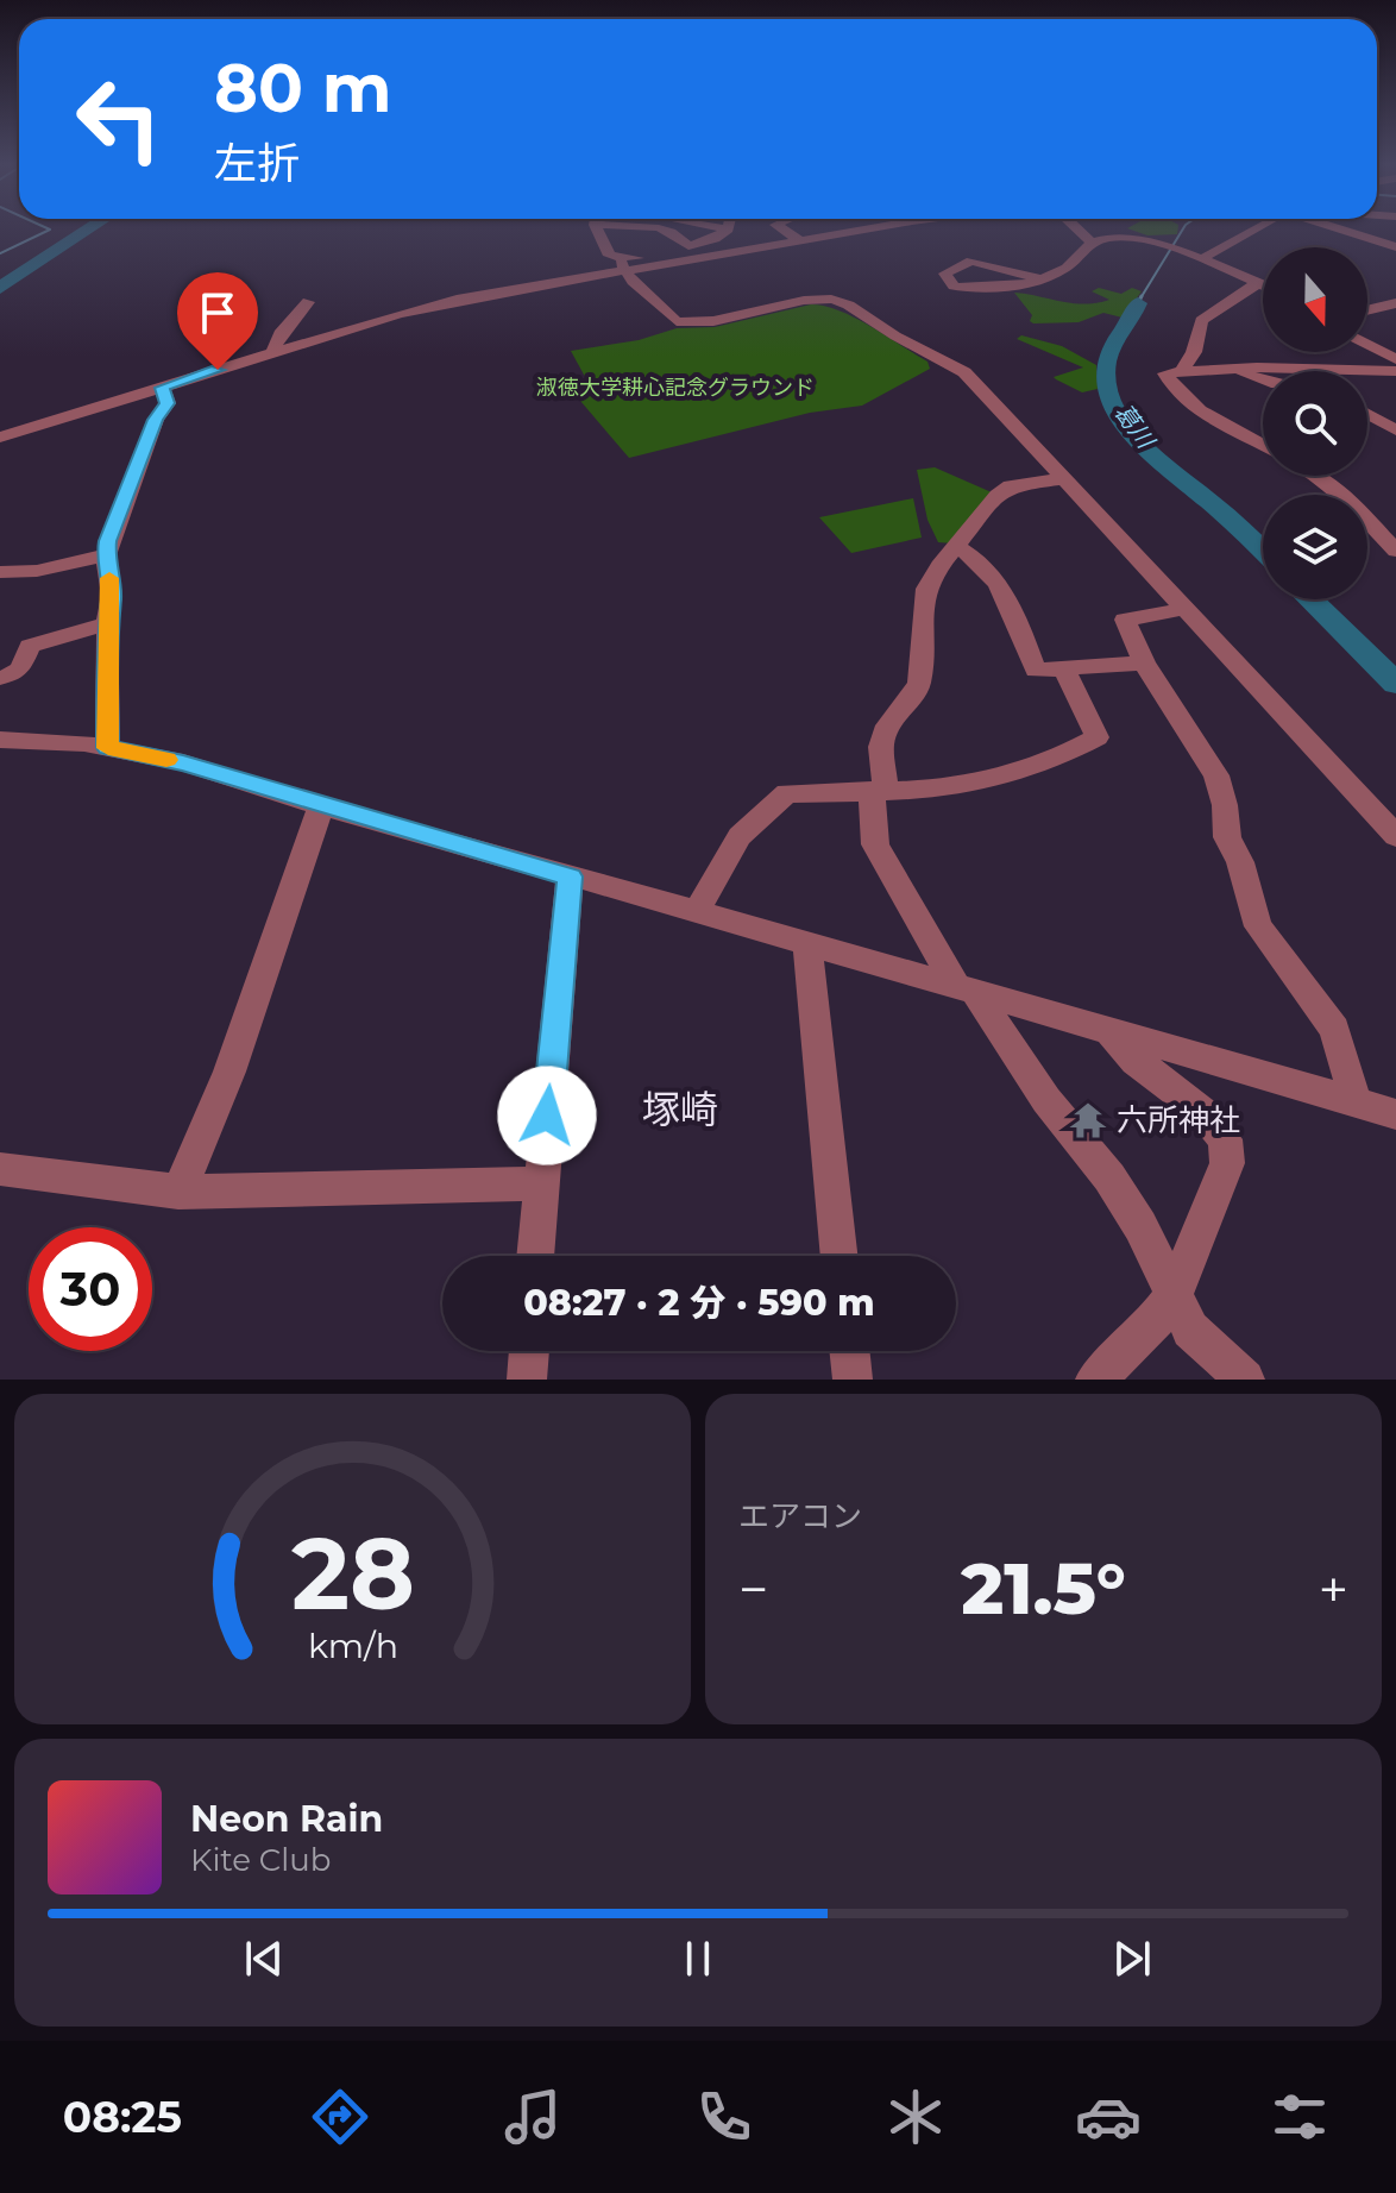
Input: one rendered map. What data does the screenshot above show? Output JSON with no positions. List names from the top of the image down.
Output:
{
  "districts": ["塚崎"],
  "water": ["葛川"],
  "parks": ["淑徳大学耕心記念グラウンド"],
  "places": {
    "temple": ["六所神社"]
  },
  "north": "bottom",
  "page": {
    "turn": ["80 m", "左折"],
    "limit": "30",
    "trip": "08:27 · 2 分 · 590 m",
    "tile": "エアコン",
    "heat": ["−", "21.5°", "+"],
    "song": ["Neon Rain", "Kite Club"],
    "tabs": "08:25",
    "gauge": ["28", "km/h"]
  }
}
